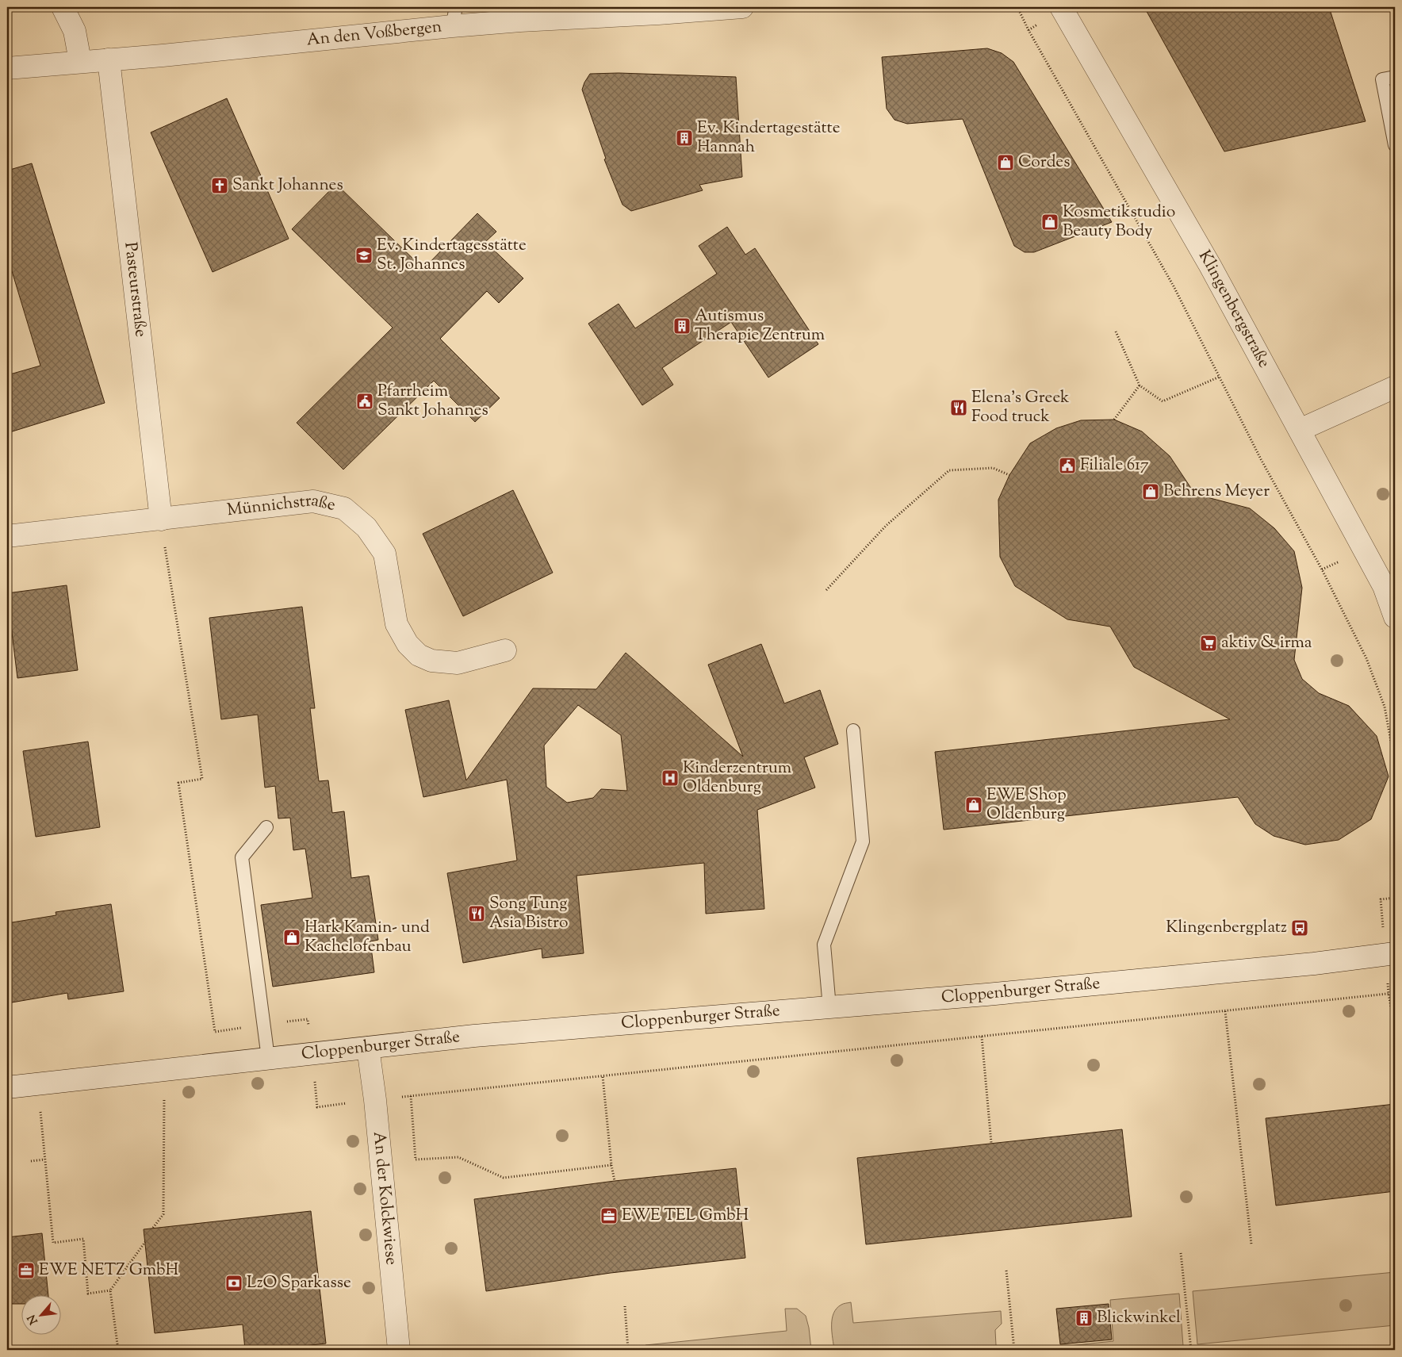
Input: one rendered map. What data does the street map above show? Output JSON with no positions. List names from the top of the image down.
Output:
{
  "streets": {
    "street": [
      "An den Voßbergen",
      "Pasteurstraße",
      "Klingenbergstraße",
      "Münnichstraße",
      "Cloppenburger Straße",
      "An der Kolckwiese"
    ]
  },
  "crossings": [
    ["An den Voßbergen", "Pasteurstraße"],
    ["Pasteurstraße", "Münnichstraße"],
    ["Cloppenburger Straße", "An der Kolckwiese"]
  ],
  "places": {
    "building": ["Ev. Kindertagestätte Hannah", "Autismus Therapie Zentrum", "Blickwinkel"],
    "shop": [
      "Cordes",
      "Kosmetikstudio Beauty Body",
      "Behrens Meyer",
      "EWE Shop Oldenburg",
      "Hark Kamin- und Kachelofenbau"
    ],
    "church": ["Sankt Johannes"],
    "school or university": ["Ev. Kindertagesstätte St. Johannes"],
    "public building": ["Pfarrheim Sankt Johannes", "Filiale 617"],
    "restaurant": ["Elena’s Greek Food truck", "Song Tung Asia Bistro"],
    "supermarket": ["aktiv & irma"],
    "hospital": ["Kinderzentrum Oldenburg"],
    "bus stop": ["Klingenbergplatz"],
    "office": ["EWE TEL GmbH", "EWE NETZ GmbH"],
    "bank": ["LzO Sparkasse"]
  },
  "north": "bottom left"
}
